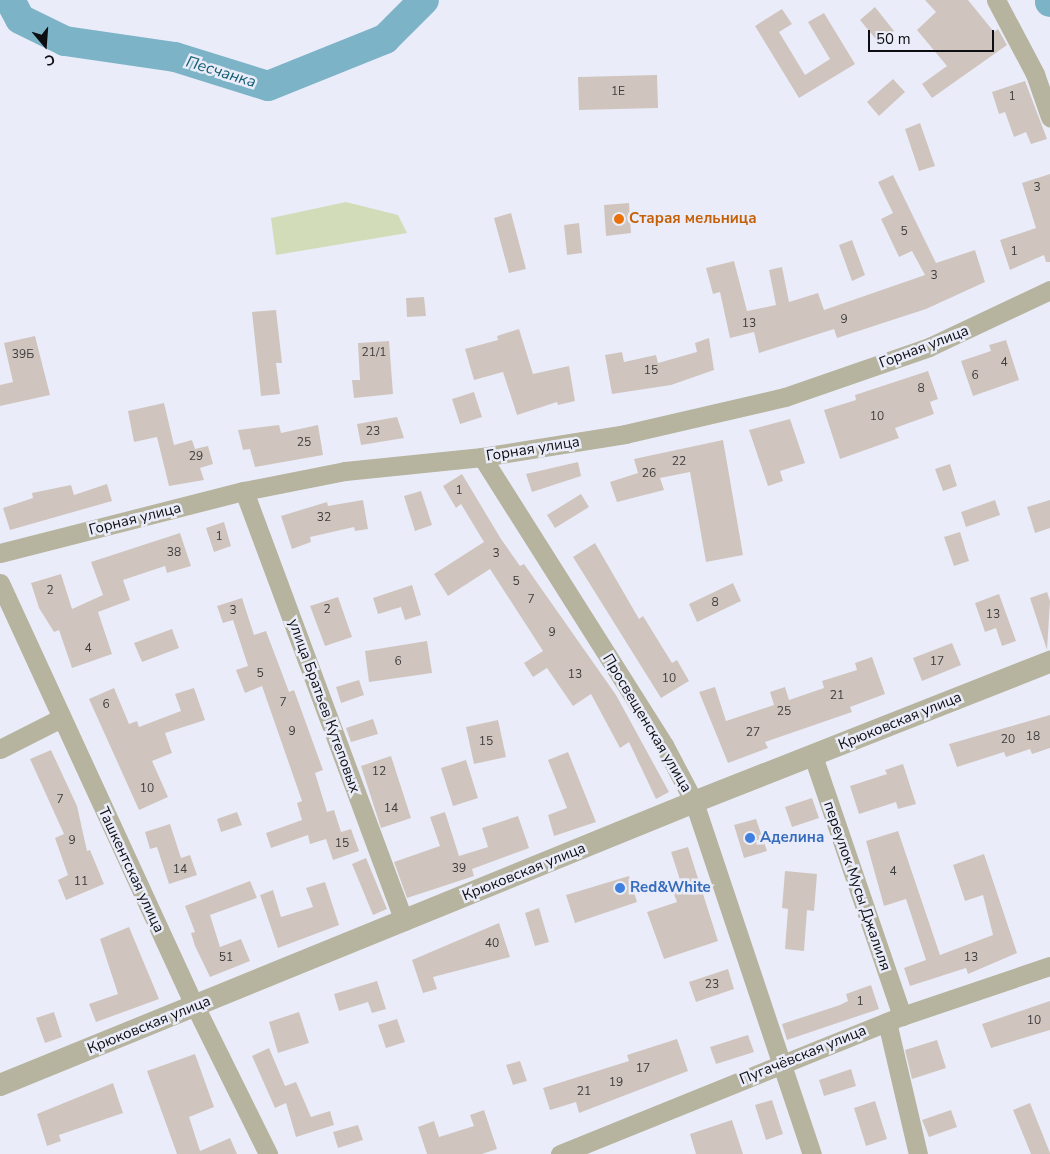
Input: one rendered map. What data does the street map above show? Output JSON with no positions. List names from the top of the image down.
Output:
{
  "streets": {
    "street": [
      "Горная улица",
      "улица Братьев Кутеповых",
      "Крюковская улица",
      "Просвещенская улица",
      "Ташкентская улица",
      "переулок Мусы Джалиля",
      "Пугачёвская улица"
    ]
  },
  "crossings": [
    ["Горная улица", "улица Братьев Кутеповых"],
    ["Горная улица", "Просвещенская улица"],
    ["улица Братьев Кутеповых", "Крюковская улица"],
    ["Крюковская улица", "Просвещенская улица"],
    ["Крюковская улица", "Ташкентская улица"],
    ["Крюковская улица", "переулок Мусы Джалиля"],
    ["Просвещенская улица", "Пугачёвская улица"],
    ["переулок Мусы Джалиля", "Пугачёвская улица"]
  ],
  "water": ["Песчанка"],
  "places": ["Старая мельница", "Аделина", "Red&White"],
  "house_numbers": [
    "1Е",
    "1",
    "3",
    "5",
    "1",
    "3",
    "9",
    "13",
    "21/1",
    "39Б",
    "4",
    "15",
    "6",
    "8",
    "10",
    "23",
    "25",
    "29",
    "22",
    "26",
    "1",
    "32",
    "1",
    "38",
    "3",
    "5",
    "2",
    "7",
    "8",
    "2",
    "3",
    "13",
    "9",
    "4",
    "6",
    "17",
    "5",
    "13",
    "10",
    "21",
    "7",
    "6",
    "25",
    "9",
    "27",
    "18",
    "20",
    "15",
    "12",
    "10",
    "7",
    "14",
    "9",
    "15",
    "39",
    "14",
    "4",
    "11",
    "40",
    "51",
    "13",
    "23",
    "1",
    "10",
    "17",
    "19",
    "21"
  ],
  "scale_bar": "50 m",
  "north": "bottom"
}
